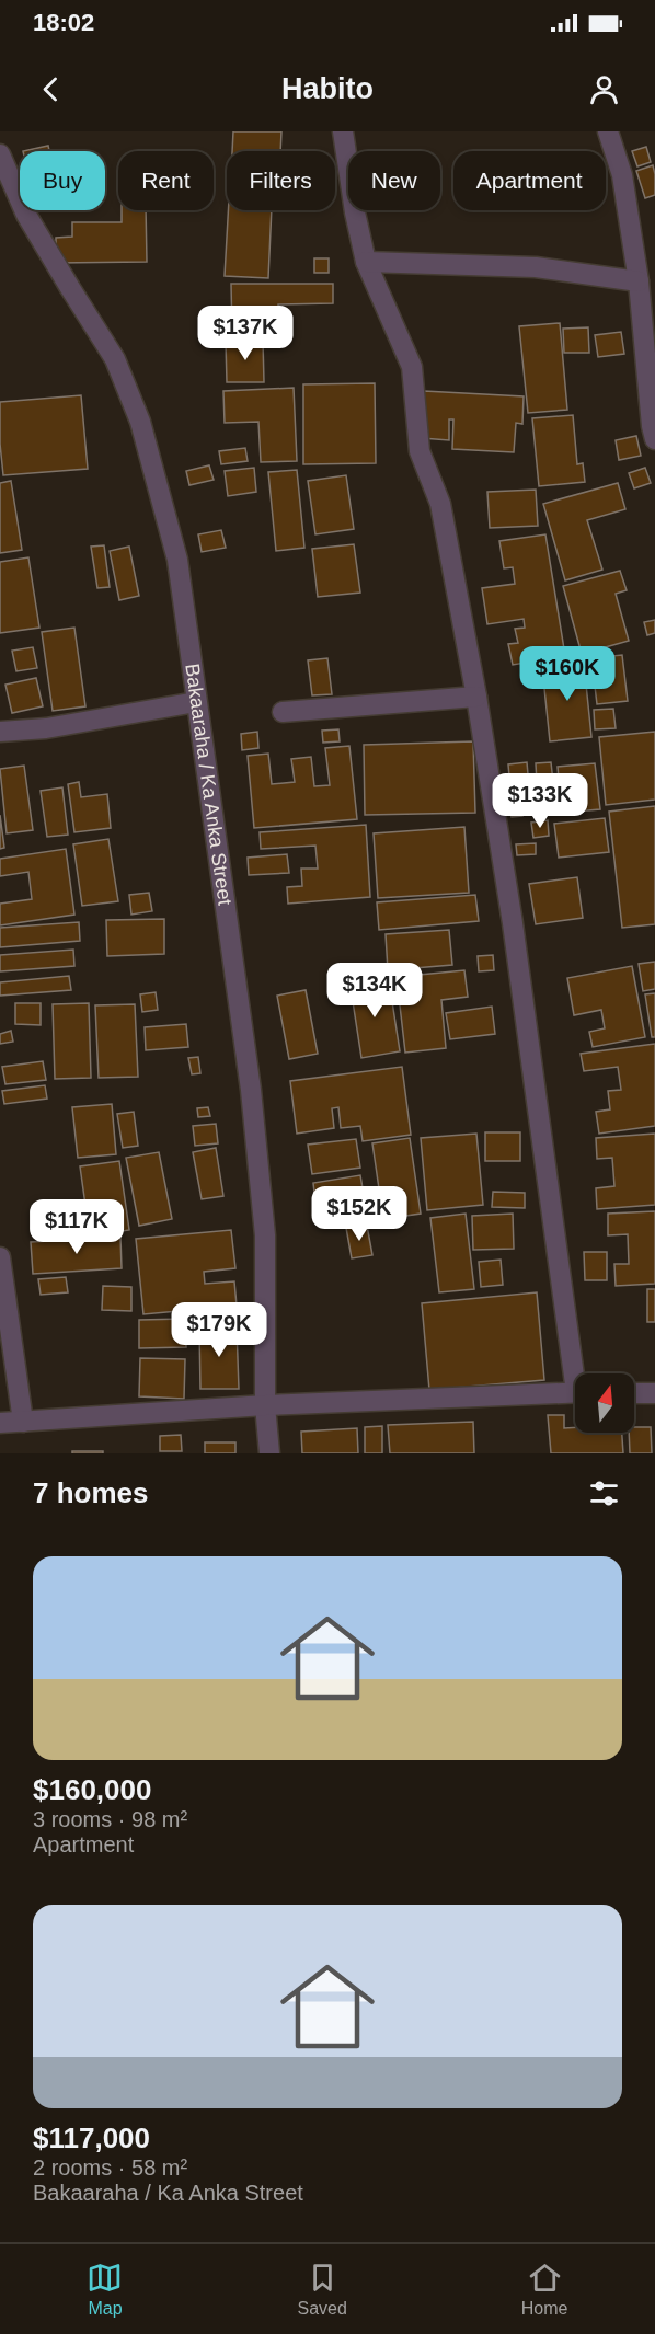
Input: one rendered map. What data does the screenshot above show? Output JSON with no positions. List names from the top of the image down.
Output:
{
  "streets": {
    "street": ["Bakaaraha / Ka Anka Street"]
  },
  "north": "top",
  "page": {
    "status": "18:02",
    "header": "Habito",
    "chip": [
      "Buy",
      "Rent",
      "Filters",
      "New",
      "Apartment"
    ],
    "price": [
      "$137K",
      "$160K",
      "$133K",
      "$134K",
      "$152K",
      "$117K",
      "$179K"
    ],
    "heading": "7 homes",
    "list": [
      {
        "name": "$160,000",
        "note": "3 rooms · 98 m² · Apartment"
      },
      {
        "name": "$117,000",
        "note": "2 rooms · 58 m² · Bakaaraha / Ka Anka Street"
      }
    ],
    "tabs": ["Map", "Saved", "Home"]
  }
}
